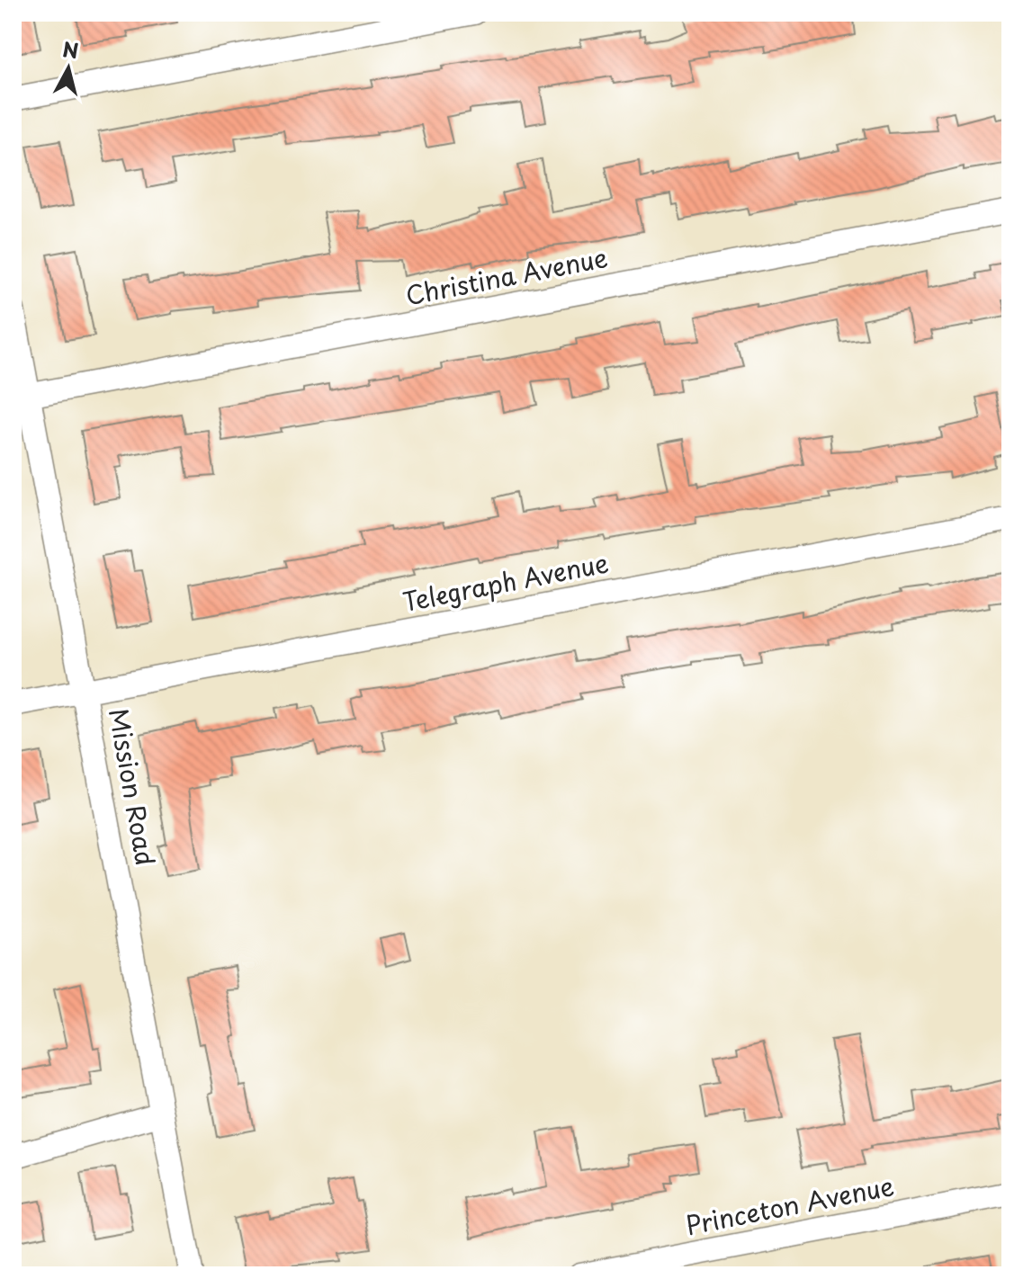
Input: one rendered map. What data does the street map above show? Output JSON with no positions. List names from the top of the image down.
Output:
{
  "streets": {
    "street": [
      "Christina Avenue",
      "Telegraph Avenue",
      "Mission Road",
      "Princeton Avenue"
    ]
  },
  "crossings": [
    ["Christina Avenue", "Mission Road"],
    ["Telegraph Avenue", "Mission Road"]
  ],
  "north": "top"
}
